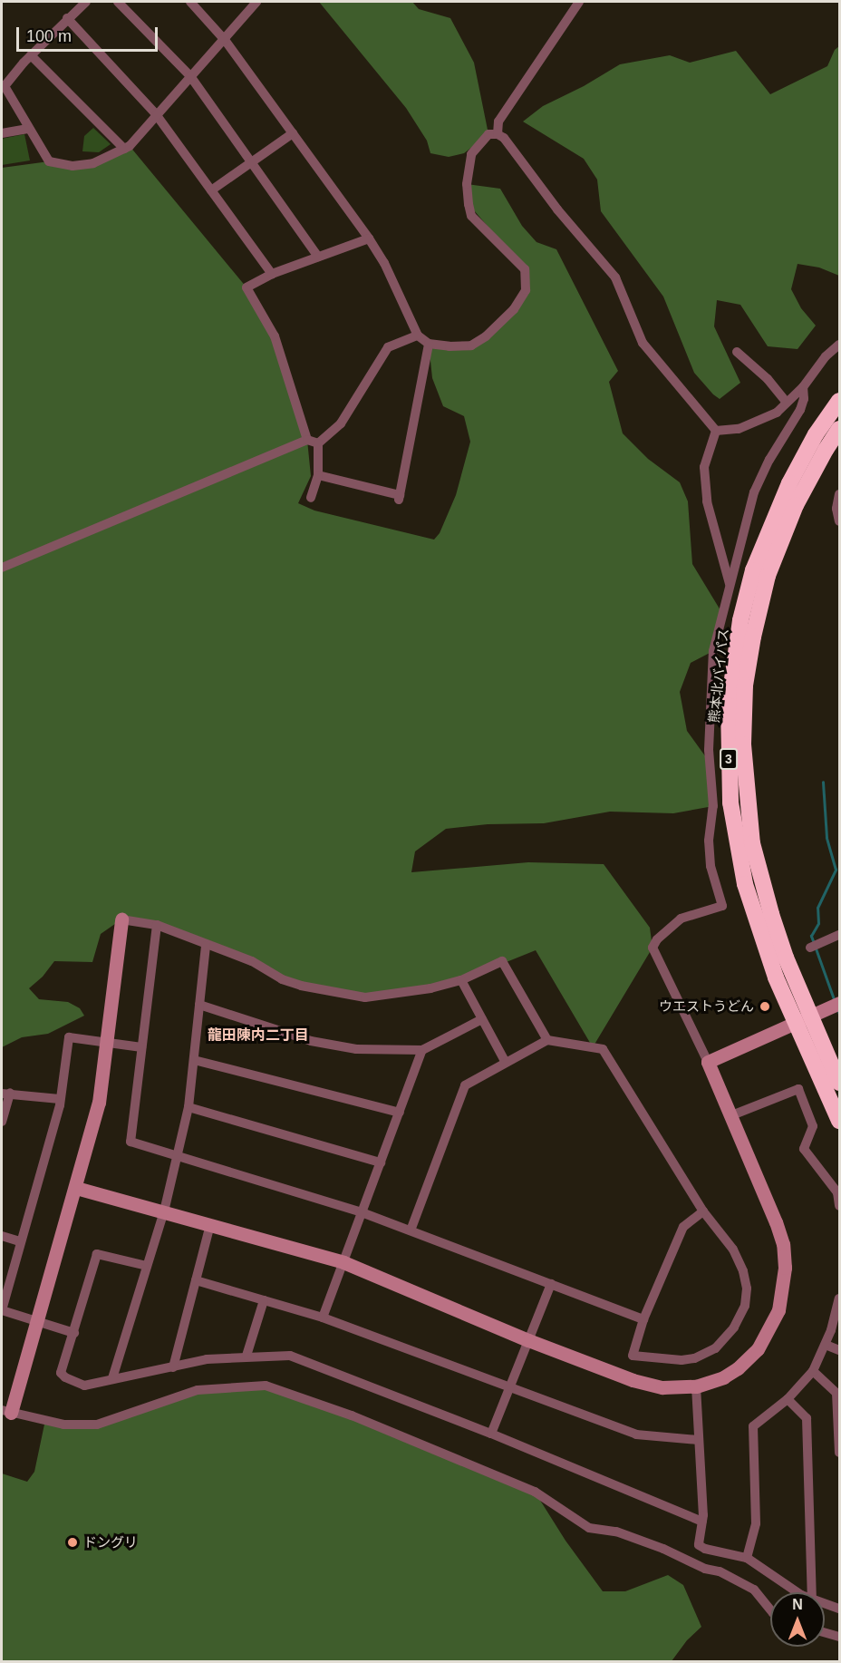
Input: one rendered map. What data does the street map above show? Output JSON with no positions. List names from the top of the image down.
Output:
{
  "streets": {
    "highway": ["熊本北バイパス", "3"]
  },
  "districts": ["龍田陳内二丁目"],
  "places": ["ウエストうどん", "ドングリ"],
  "scale_bar": "100 m",
  "north": "top"
}
